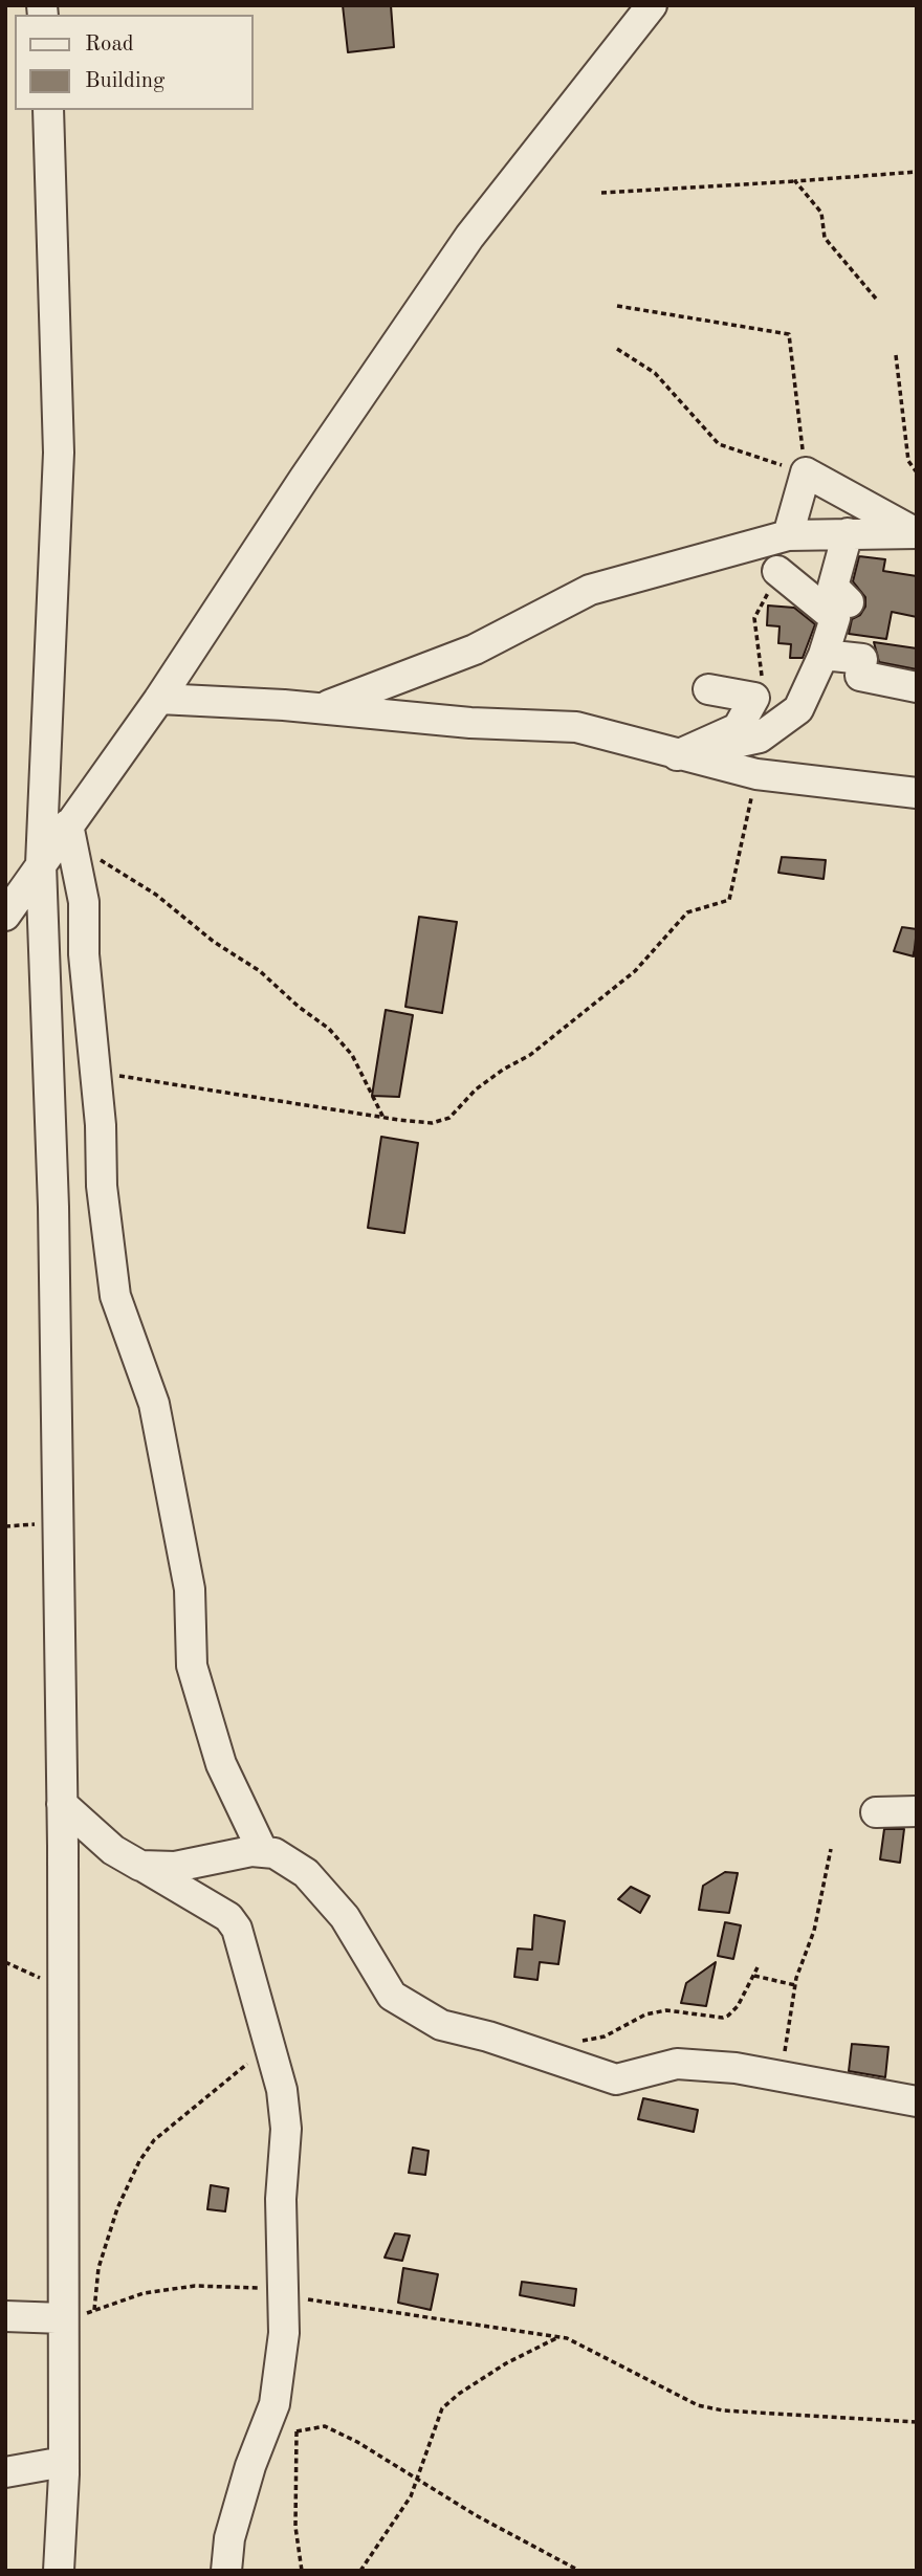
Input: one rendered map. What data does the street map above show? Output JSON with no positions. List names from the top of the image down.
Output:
{
  "legend": ["Road", "Building"]
}
